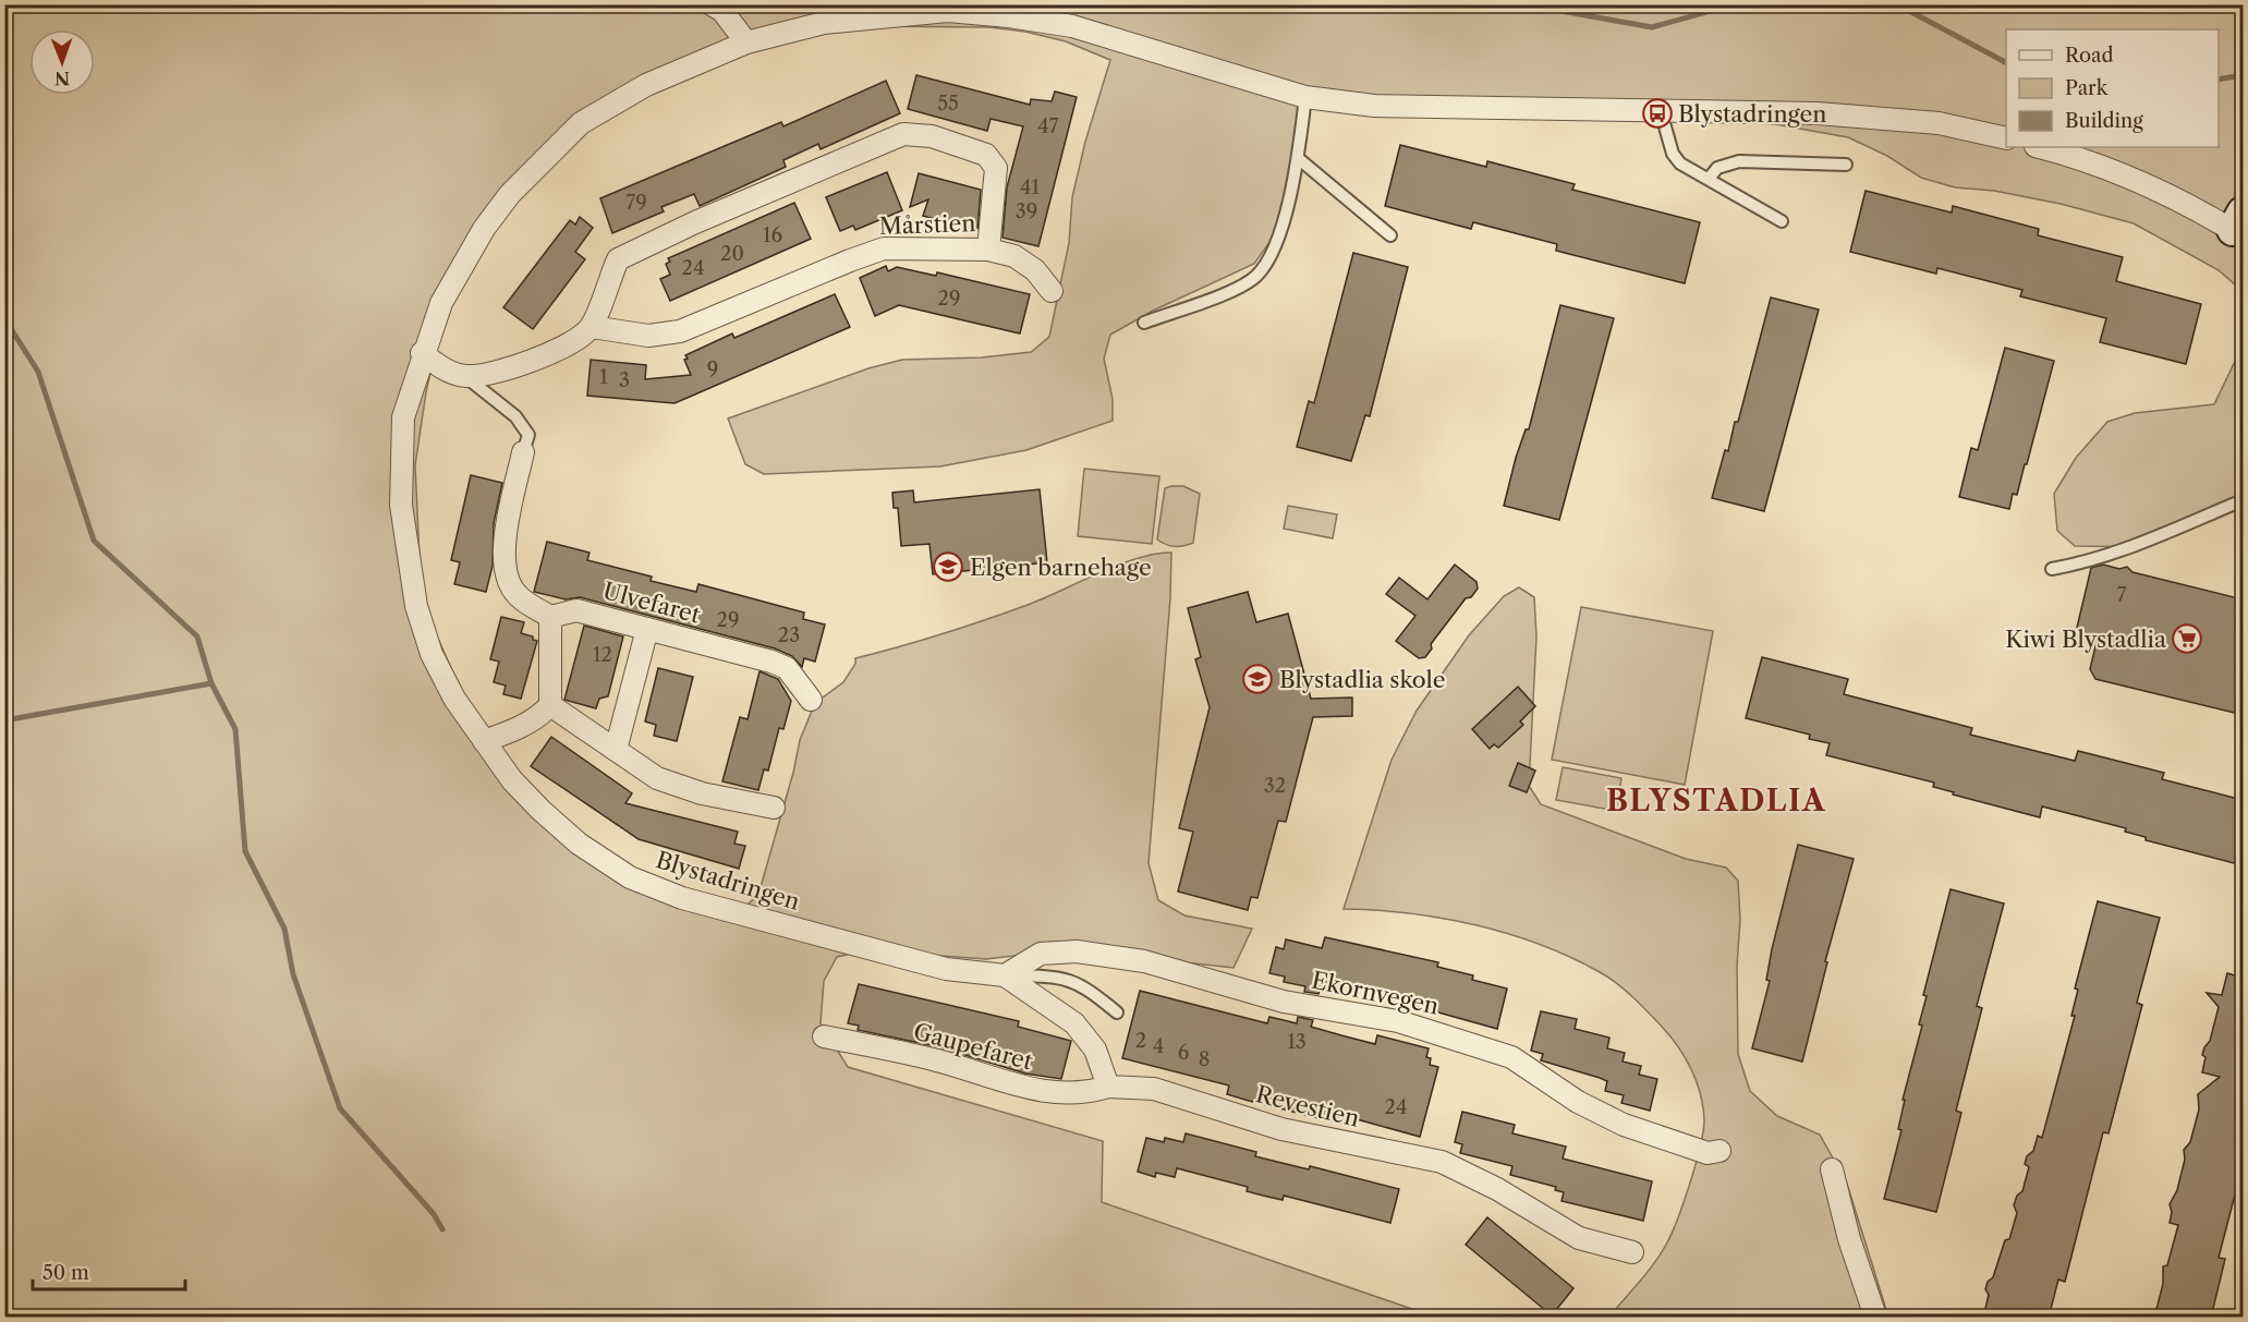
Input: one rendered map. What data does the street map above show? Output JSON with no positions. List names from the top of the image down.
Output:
{
  "streets": {
    "street": [
      "Mårstien",
      "Ulvefaret",
      "Blystadringen",
      "Ekornvegen",
      "Gaupefaret",
      "Revestien"
    ]
  },
  "crossings": [
    ["Blystadringen", "Ekornvegen"],
    ["Gaupefaret", "Revestien"]
  ],
  "districts": ["BLYSTADLIA"],
  "places": {
    "bus stop": ["Blystadringen"],
    "school or university": ["Elgen barnehage", "Blystadlia skole"],
    "supermarket": ["Kiwi Blystadlia"]
  },
  "house_numbers": [
    "55",
    "47",
    "41",
    "79",
    "39",
    "16",
    "20",
    "24",
    "29",
    "9",
    "1",
    "3",
    "7",
    "29",
    "23",
    "12",
    "32",
    "2",
    "13",
    "4",
    "6",
    "8",
    "24"
  ],
  "legend": ["Road", "Park", "Building"],
  "scale_bar": "50 m",
  "north": "bottom"
}
